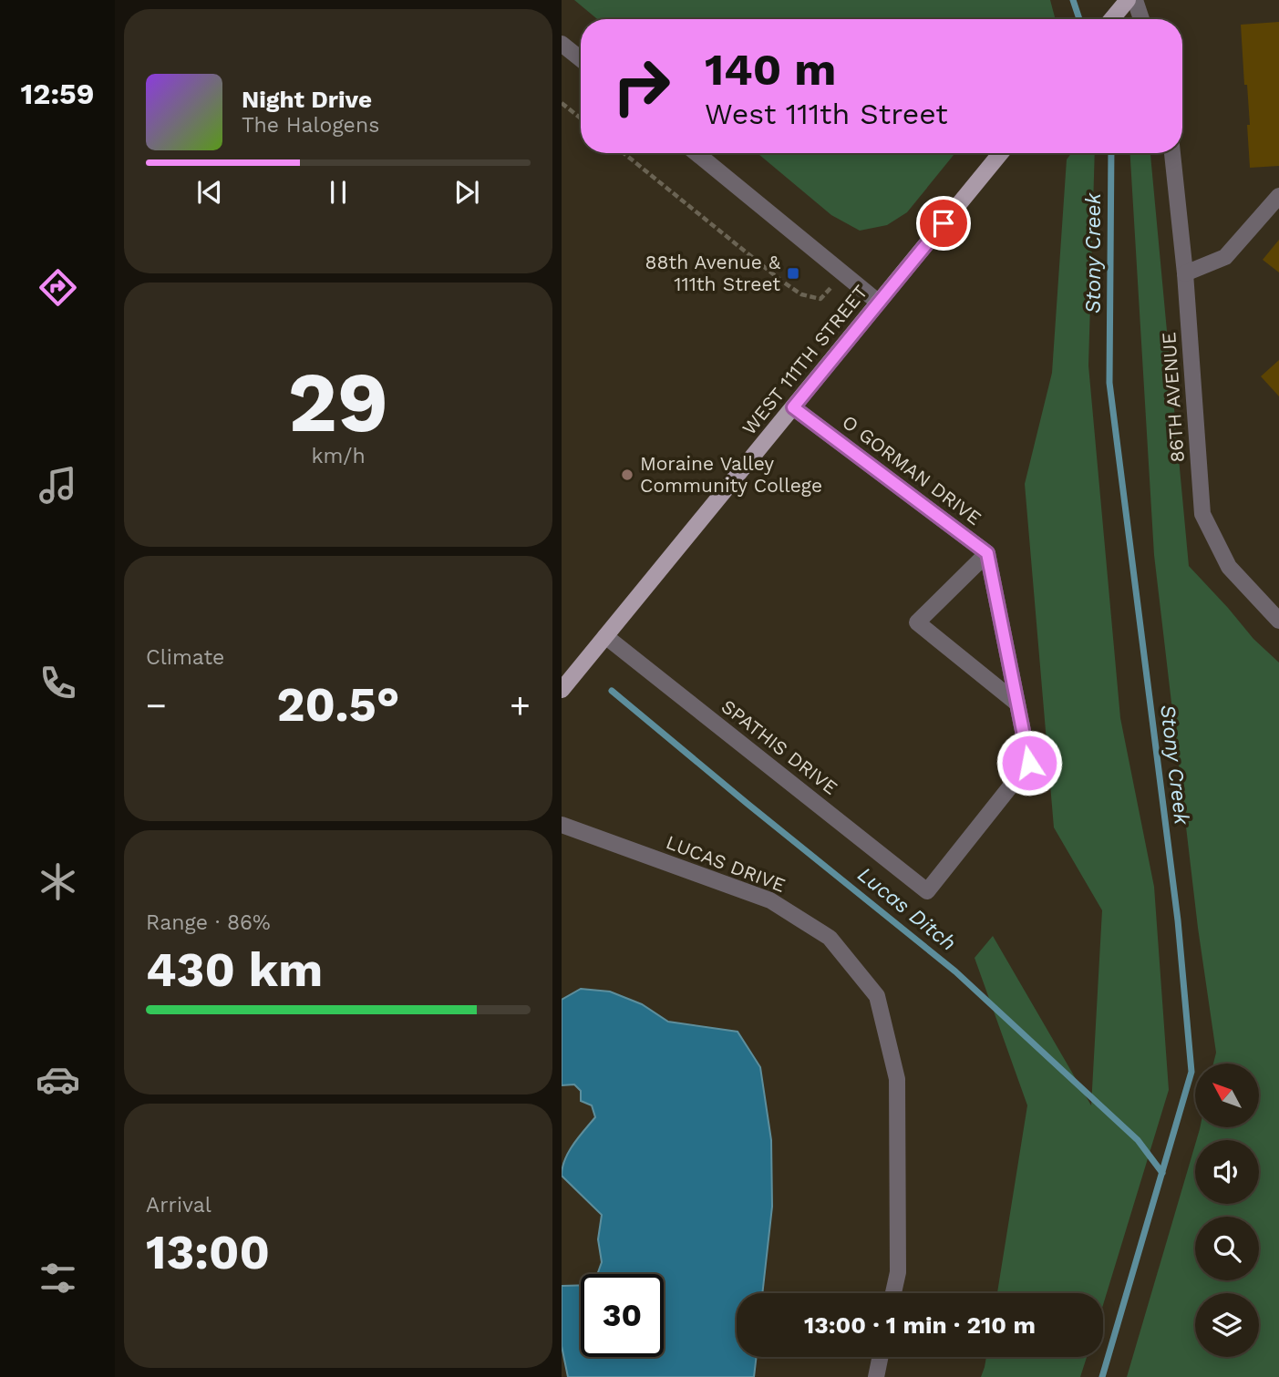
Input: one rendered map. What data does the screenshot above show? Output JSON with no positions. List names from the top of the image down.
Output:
{
  "streets": {
    "main road": ["WEST 111TH STREET"],
    "street": [
      "86TH AVENUE",
      "O GORMAN DRIVE",
      "SPATHIS DRIVE",
      "LUCAS DRIVE"
    ]
  },
  "crossings": [
    ["WEST 111TH STREET", "O GORMAN DRIVE"],
    ["WEST 111TH STREET", "SPATHIS DRIVE"],
    ["O GORMAN DRIVE", "SPATHIS DRIVE"]
  ],
  "water": ["Stony Creek", "Lucas Ditch"],
  "places": {
    "transit": ["88th Avenue & 111th Street"],
    "other": ["Moraine Valley Community College"]
  },
  "north": "top left",
  "page": {
    "tabs": "12:59",
    "turn": ["140 m", "West 111th Street"],
    "song": ["Night Drive", "The Halogens"],
    "tile": [
      ["29", "km/h"],
      "Climate",
      ["Range · 86%", "430 km"],
      ["Arrival", "13:00"]
    ],
    "heat": ["−", "20.5°", "+"],
    "limit": "30",
    "trip": "13:00 · 1 min · 210 m"
  }
}
